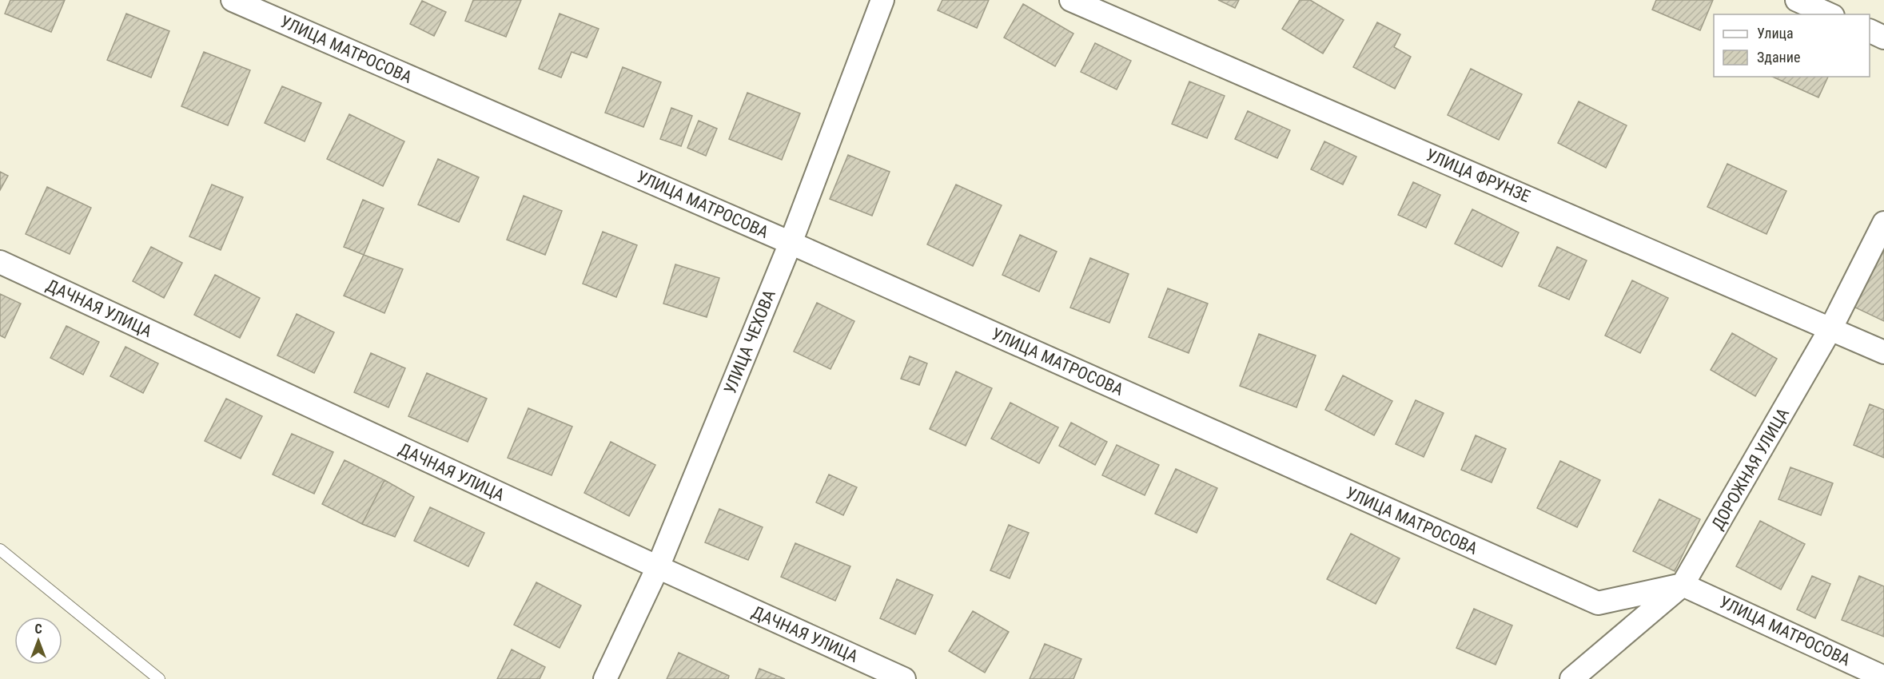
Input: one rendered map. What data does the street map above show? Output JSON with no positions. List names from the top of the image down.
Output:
{
  "streets": {
    "street": [
      "УЛИЦА МАТРОСОВА",
      "УЛИЦА ФРУНЗЕ",
      "ДАЧНАЯ УЛИЦА",
      "УЛИЦА ЧЕХОВА",
      "ДОРОЖНАЯ УЛИЦА"
    ]
  },
  "crossings": [
    ["УЛИЦА МАТРОСОВА", "УЛИЦА ЧЕХОВА"],
    ["УЛИЦА МАТРОСОВА", "ДОРОЖНАЯ УЛИЦА"],
    ["УЛИЦА ФРУНЗЕ", "ДОРОЖНАЯ УЛИЦА"],
    ["ДАЧНАЯ УЛИЦА", "УЛИЦА ЧЕХОВА"]
  ],
  "legend": ["Улица", "Здание"],
  "north": "top"
}
